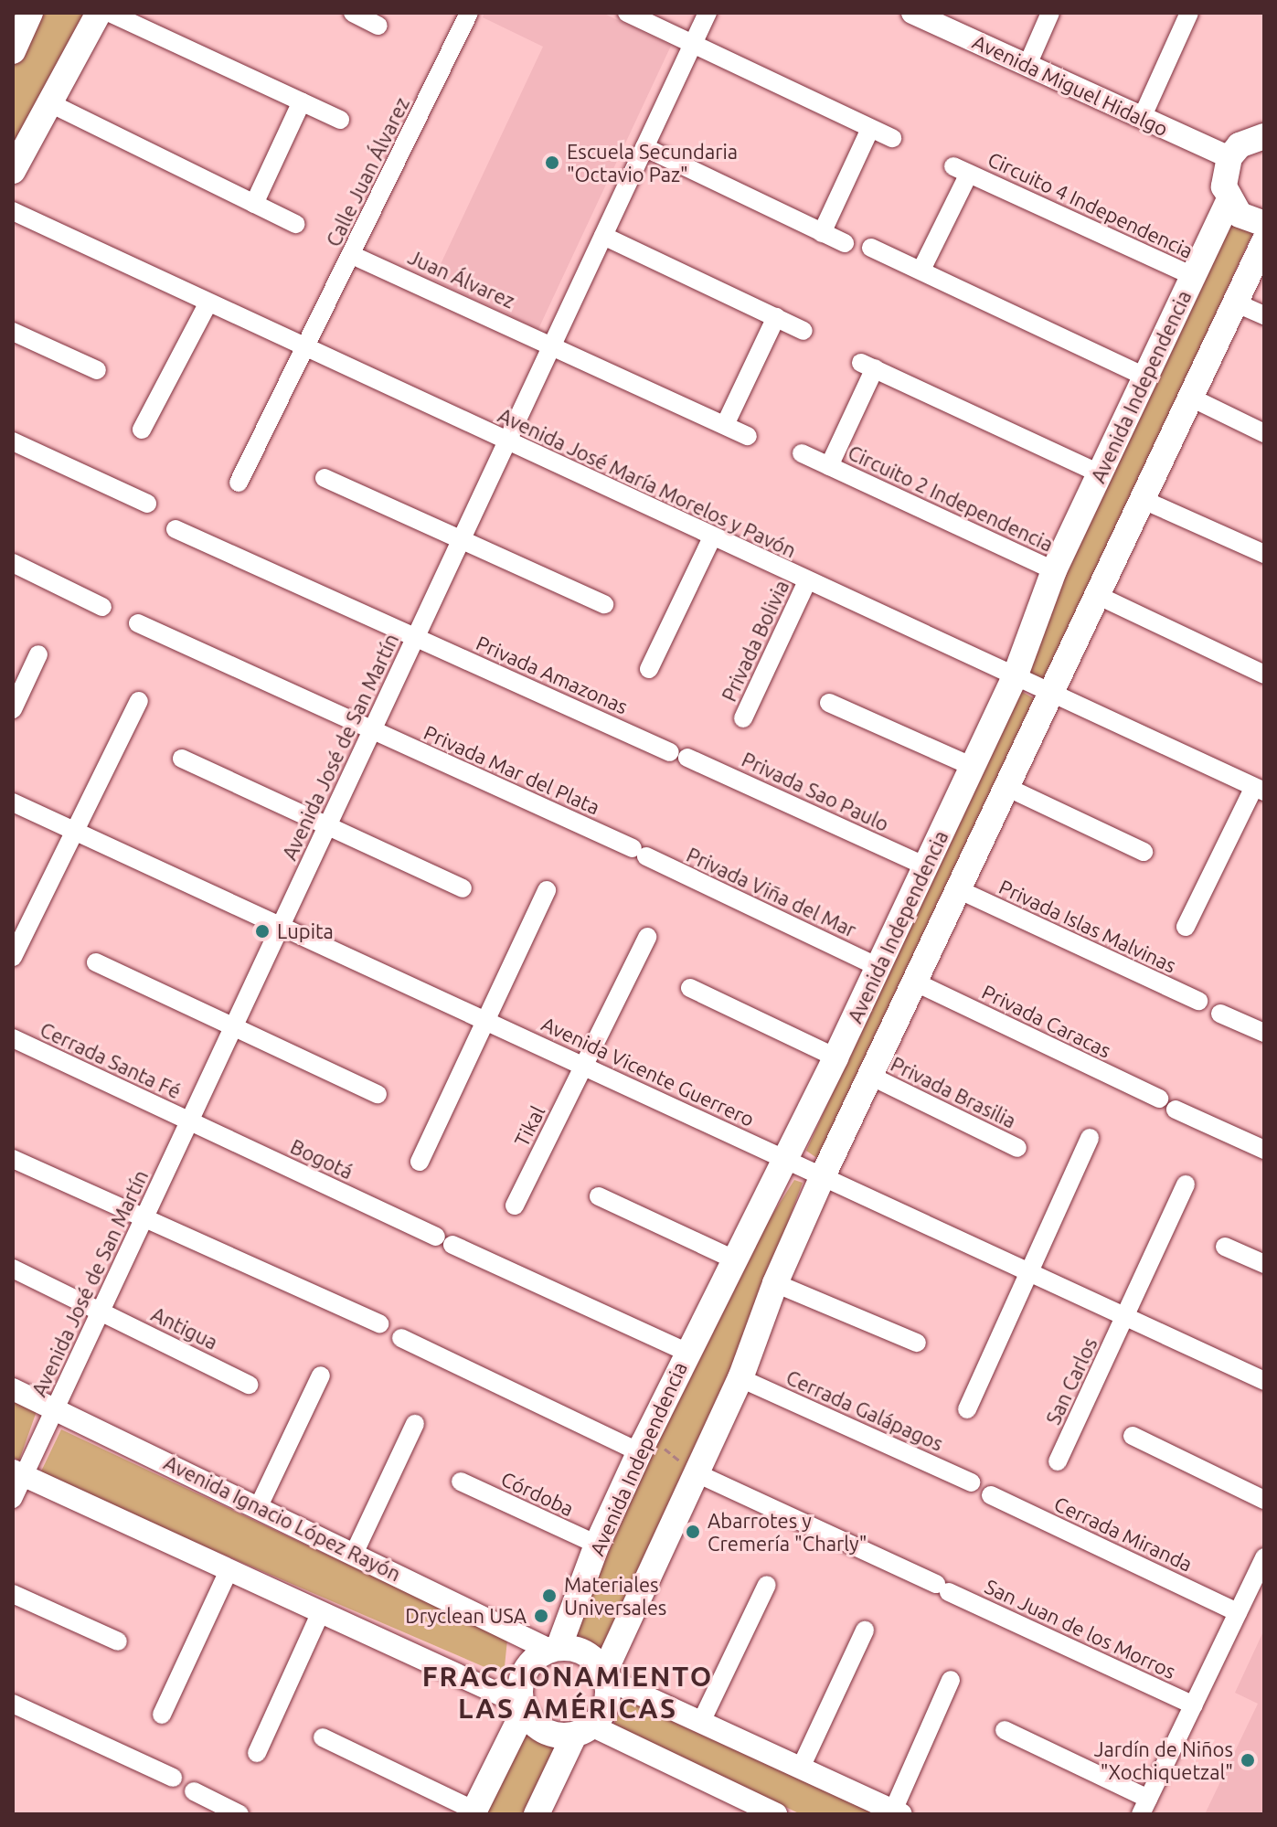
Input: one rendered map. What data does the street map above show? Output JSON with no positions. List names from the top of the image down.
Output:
{
  "streets": {
    "main road": ["Avenida Independencia"],
    "street": [
      "Avenida Miguel Hidalgo",
      "Calle Juan Álvarez",
      "Circuito 4 Independencia",
      "Juan Álvarez",
      "Avenida José María Morelos y Pavón",
      "Circuito 2 Independencia",
      "Privada Bolivia",
      "Privada Amazonas",
      "Avenida José de San Martín",
      "Privada Mar del Plata",
      "Privada Sao Paulo",
      "Privada Viña del Mar",
      "Privada Islas Malvinas",
      "Privada Caracas",
      "Cerrada Santa Fé",
      "Avenida Vicente Guerrero",
      "Privada Brasilia",
      "Tikal",
      "Bogotá",
      "Antigua",
      "San Carlos",
      "Cerrada Galápagos",
      "Córdoba",
      "Avenida Ignacio López Rayón",
      "Cerrada Miranda",
      "San Juan de los Morros"
    ]
  },
  "crossings": [
    ["Calle Juan Álvarez", "Juan Álvarez"],
    ["Calle Juan Álvarez", "Avenida José María Morelos y Pavón"],
    ["Circuito 4 Independencia", "Avenida Independencia"],
    ["Juan Álvarez", "Avenida José de San Martín"],
    ["Avenida Independencia", "Avenida José María Morelos y Pavón"],
    ["Avenida Independencia", "Circuito 2 Independencia"],
    ["Avenida Independencia", "Privada Sao Paulo"],
    ["Avenida Independencia", "Privada Viña del Mar"],
    ["Avenida Independencia", "Privada Islas Malvinas"],
    ["Avenida Independencia", "Privada Caracas"],
    ["Avenida Independencia", "Avenida Vicente Guerrero"],
    ["Avenida Independencia", "Privada Brasilia"],
    ["Avenida Independencia", "Bogotá"],
    ["Avenida Independencia", "Cerrada Galápagos"],
    ["Avenida Independencia", "Córdoba"],
    ["Avenida Independencia", "Avenida Ignacio López Rayón"],
    ["Avenida Independencia", "San Juan de los Morros"],
    ["Avenida José María Morelos y Pavón", "Privada Bolivia"],
    ["Avenida José María Morelos y Pavón", "Avenida José de San Martín"],
    ["Privada Amazonas", "Avenida José de San Martín"],
    ["Privada Amazonas", "Privada Sao Paulo"],
    ["Avenida José de San Martín", "Privada Mar del Plata"],
    ["Avenida José de San Martín", "Cerrada Santa Fé"],
    ["Avenida José de San Martín", "Avenida Vicente Guerrero"],
    ["Avenida José de San Martín", "Bogotá"],
    ["Avenida José de San Martín", "Antigua"],
    ["Avenida José de San Martín", "Avenida Ignacio López Rayón"],
    ["Privada Mar del Plata", "Privada Viña del Mar"],
    ["Cerrada Santa Fé", "Bogotá"],
    ["Avenida Vicente Guerrero", "Tikal"],
    ["Avenida Vicente Guerrero", "San Carlos"]
  ],
  "districts": ["FRACCIONAMIENTO LAS AMÉRICAS"],
  "places": [
    "Escuela Secundaria \"Octavio Paz\"",
    "Lupita",
    "Abarrotes y Cremería \"Charly\"",
    "Materiales Universales",
    "Dryclean USA",
    "Jardín de Niños \"Xochiquetzal\""
  ]
}
